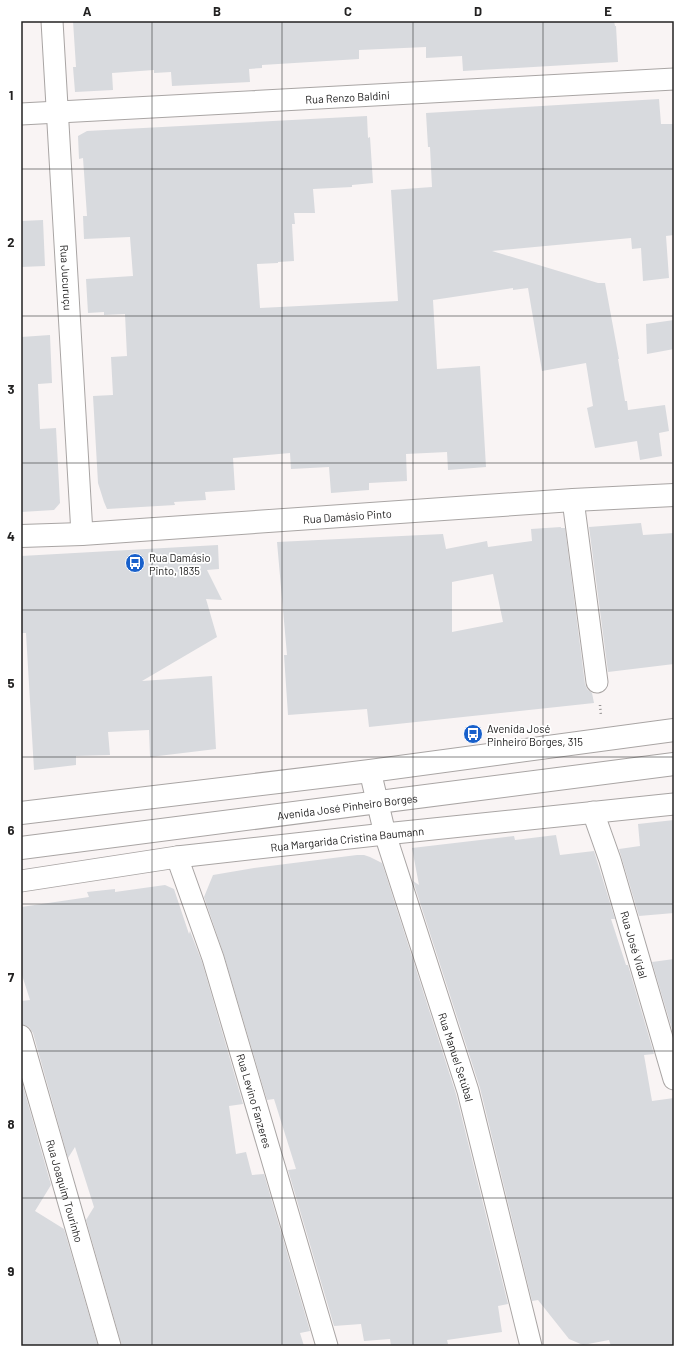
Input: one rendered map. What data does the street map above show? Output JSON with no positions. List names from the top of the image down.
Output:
{
  "streets": {
    "main road": ["Rua Damásio Pinto", "Avenida José Pinheiro Borges"],
    "street": [
      "Rua Renzo Baldini",
      "Rua Jucuruçu",
      "Rua Margarida Cristina Baumann",
      "Rua José Vidal",
      "Rua Manuel Setúbal",
      "Rua Levino Fanzeres",
      "Rua Joaquim Tourinho"
    ]
  },
  "crossings": [
    ["Rua Renzo Baldini", "Rua Jucuruçu"],
    ["Rua Jucuruçu", "Rua Damásio Pinto"],
    ["Avenida José Pinheiro Borges", "Rua Manuel Setúbal"],
    ["Rua Margarida Cristina Baumann", "Rua José Vidal"],
    ["Rua Margarida Cristina Baumann", "Rua Manuel Setúbal"],
    ["Rua Margarida Cristina Baumann", "Rua Levino Fanzeres"]
  ],
  "places": {
    "bus stop": ["Rua Damásio Pinto, 1835", "Avenida José Pinheiro Borges, 315"]
  },
  "grid": {
    "columns": [
      "A",
      "B",
      "C",
      "D",
      "E"
    ],
    "rows": [
      "1",
      "2",
      "3",
      "4",
      "5",
      "6",
      "7",
      "8",
      "9"
    ]
  }
}
